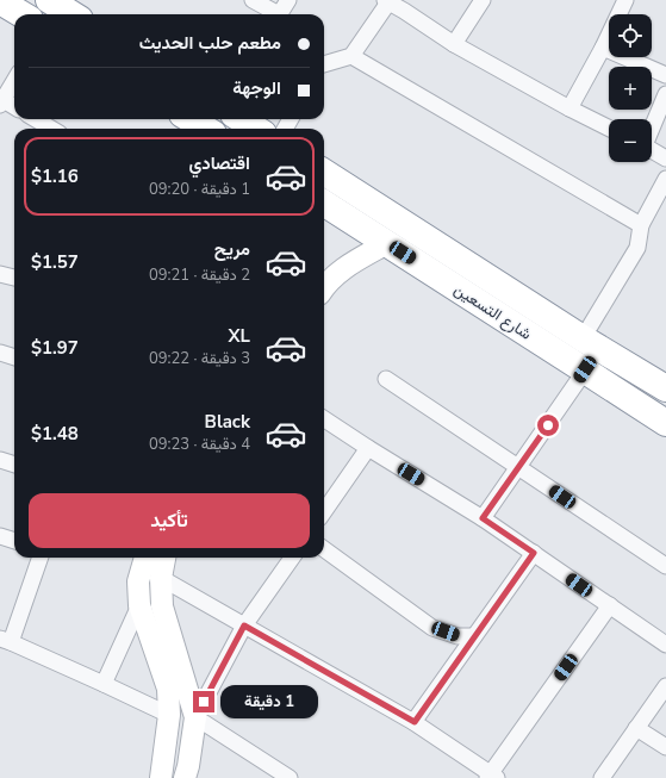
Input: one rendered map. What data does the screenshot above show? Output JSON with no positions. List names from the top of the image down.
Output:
{
  "streets": {
    "highway": ["شارع التسعين"]
  },
  "page": {
    "map_buttons": ["+", "−"],
    "banner": ["مطعم حلب الحديث", "الوجهة"],
    "list": [
      {
        "name": "اقتصادي",
        "note": "1 دقيقة · 09:20",
        "value": "$1.16"
      },
      {
        "name": "مريح",
        "note": "2 دقيقة · 09:21",
        "value": "$1.57"
      },
      {
        "name": "XL",
        "note": "3 دقيقة · 09:22",
        "value": "$1.97"
      },
      {
        "name": "Black",
        "note": "4 دقيقة · 09:23",
        "value": "$1.48"
      }
    ],
    "buttons": "تأكيد",
    "bubble": "1 دقيقة"
  }
}
